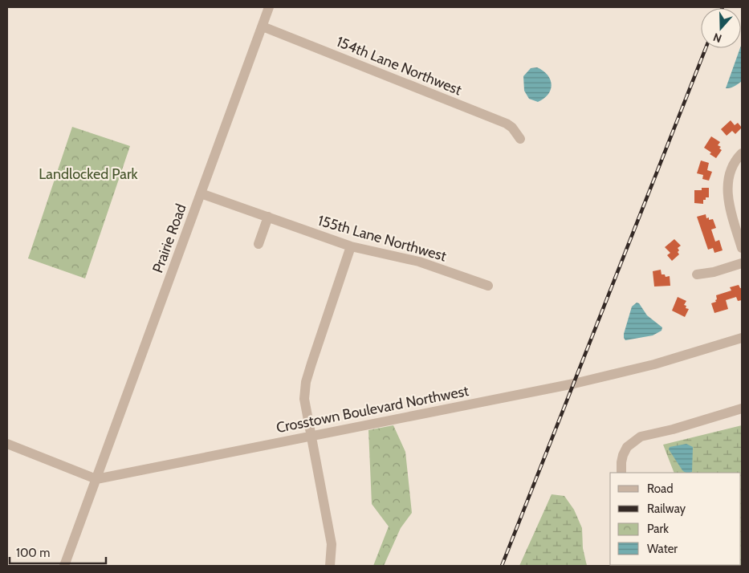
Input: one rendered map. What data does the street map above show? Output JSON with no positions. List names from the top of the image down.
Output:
{
  "streets": {
    "street": [
      "154th Lane Northwest",
      "Prairie Road",
      "155th Lane Northwest",
      "Crosstown Boulevard Northwest"
    ]
  },
  "crossings": [
    ["154th Lane Northwest", "Prairie Road"],
    ["Prairie Road", "155th Lane Northwest"],
    ["Prairie Road", "Crosstown Boulevard Northwest"]
  ],
  "parks": ["Landlocked Park"],
  "legend": [
    "Road",
    "Railway",
    "Park",
    "Water"
  ],
  "scale_bar": "100 m",
  "north": "bottom"
}
